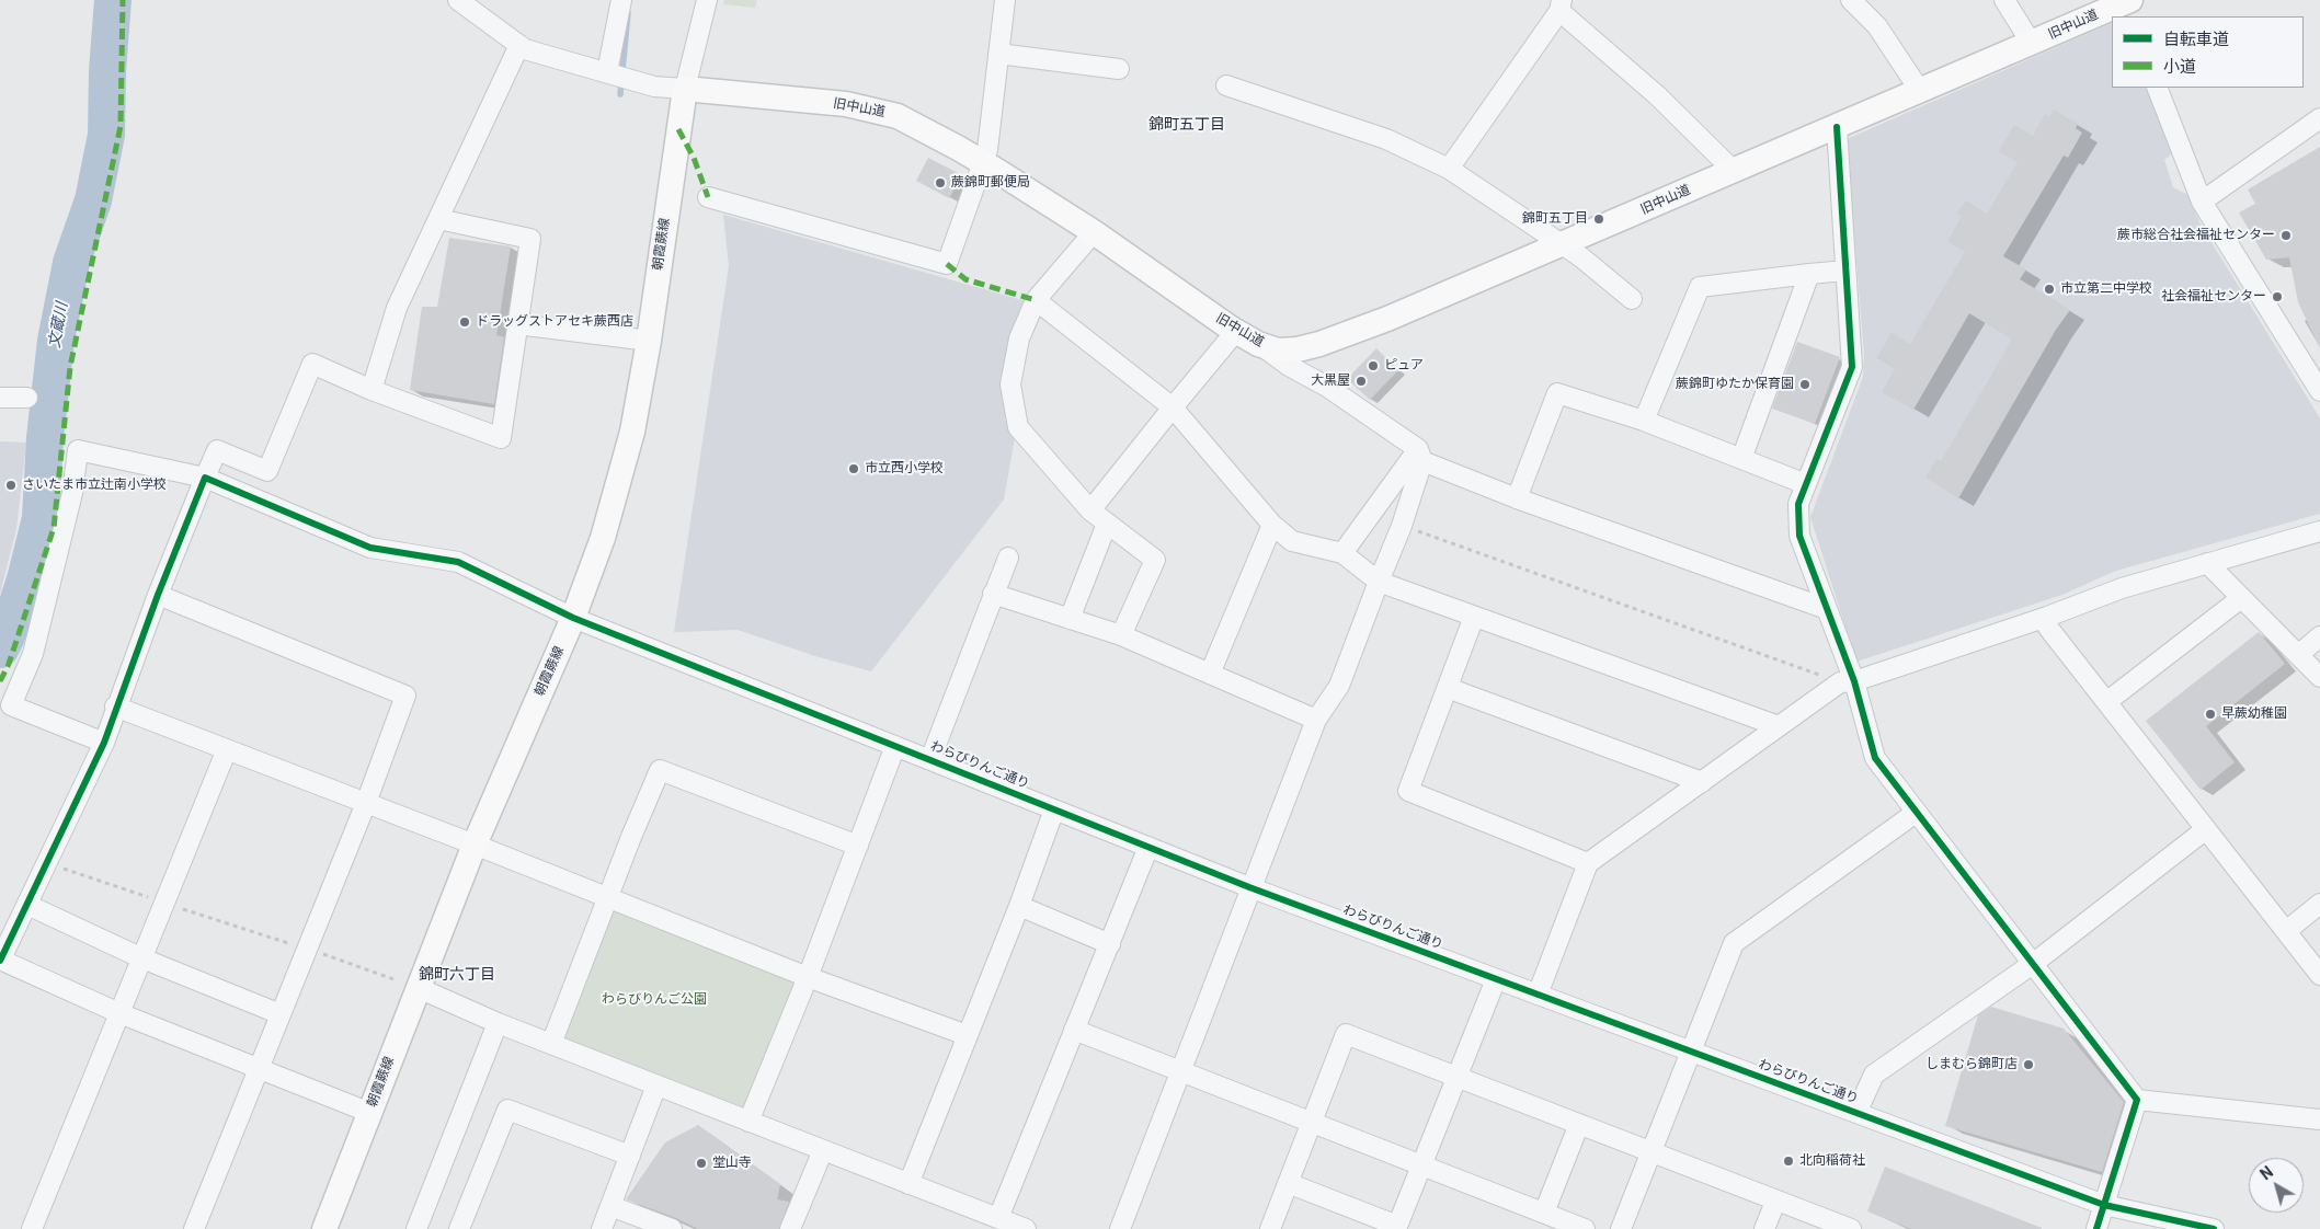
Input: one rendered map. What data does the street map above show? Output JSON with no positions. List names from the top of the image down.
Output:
{
  "streets": {
    "main road": ["旧中山道", "朝霞蕨線"],
    "street": ["わらびりんご通り"]
  },
  "crossings": [
    ["旧中山道", "朝霞蕨線"],
    ["朝霞蕨線", "わらびりんご通り"]
  ],
  "districts": ["錦町五丁目", "錦町六丁目"],
  "water": ["文蔵川"],
  "parks": ["わらびりんご公園"],
  "places": [
    "蕨錦町郵便局",
    "錦町五丁目",
    "蕨市総合社会福祉センター",
    "市立第二中学校",
    "社会福祉センター",
    "ドラッグストアセキ蕨西店",
    "ピュア",
    "大黒屋",
    "蕨錦町ゆたか保育園",
    "市立西小学校",
    "さいたま市立辻南小学校",
    "早蕨幼稚園",
    "しまむら錦町店",
    "北向稲荷社",
    "堂山寺"
  ],
  "legend": ["自転車道", "小道"],
  "north": "top left"
}
